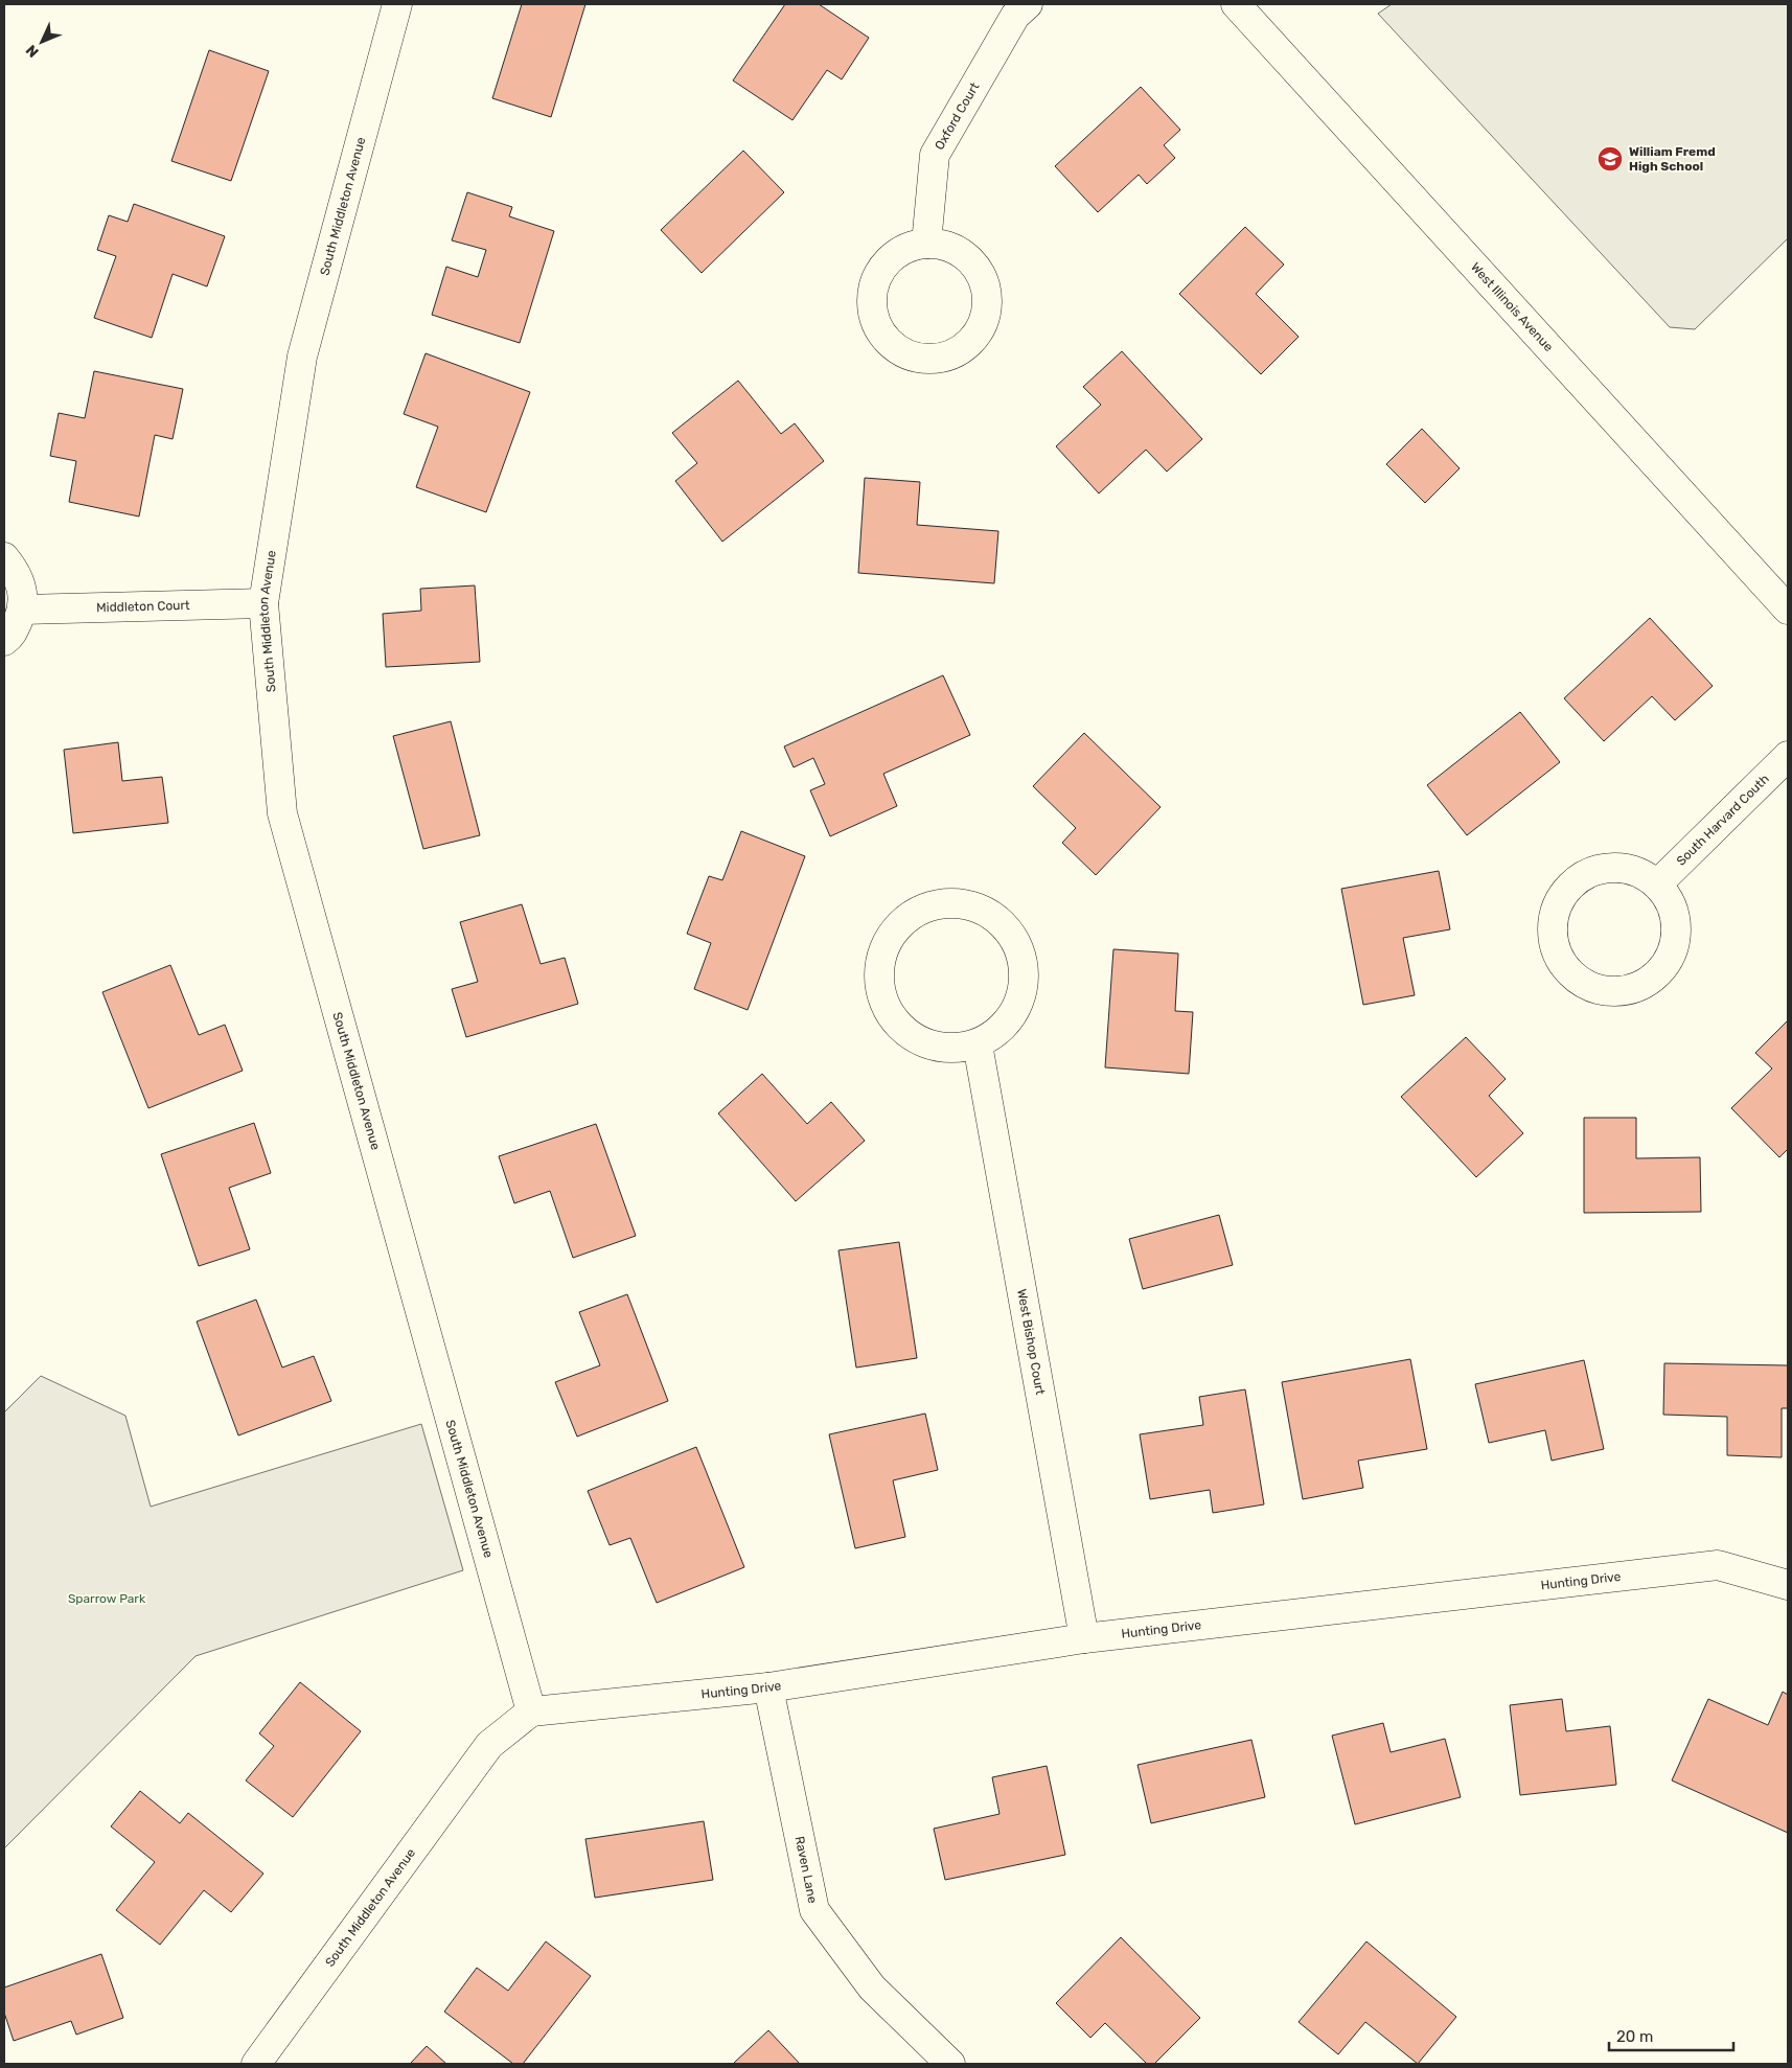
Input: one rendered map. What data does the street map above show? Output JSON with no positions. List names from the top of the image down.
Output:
{
  "streets": {
    "street": [
      "Oxford Court",
      "South Middleton Avenue",
      "West Illinois Avenue",
      "Middleton Court",
      "South Harvard Couth",
      "West Bishop Court",
      "Hunting Drive",
      "Raven Lane"
    ]
  },
  "crossings": [
    ["South Middleton Avenue", "Middleton Court"],
    ["South Middleton Avenue", "Hunting Drive"],
    ["West Bishop Court", "Hunting Drive"],
    ["Hunting Drive", "Raven Lane"]
  ],
  "parks": ["Sparrow Park"],
  "places": {
    "school or university": ["William Fremd High School"]
  },
  "scale_bar": "20 m",
  "north": "bottom left"
}
